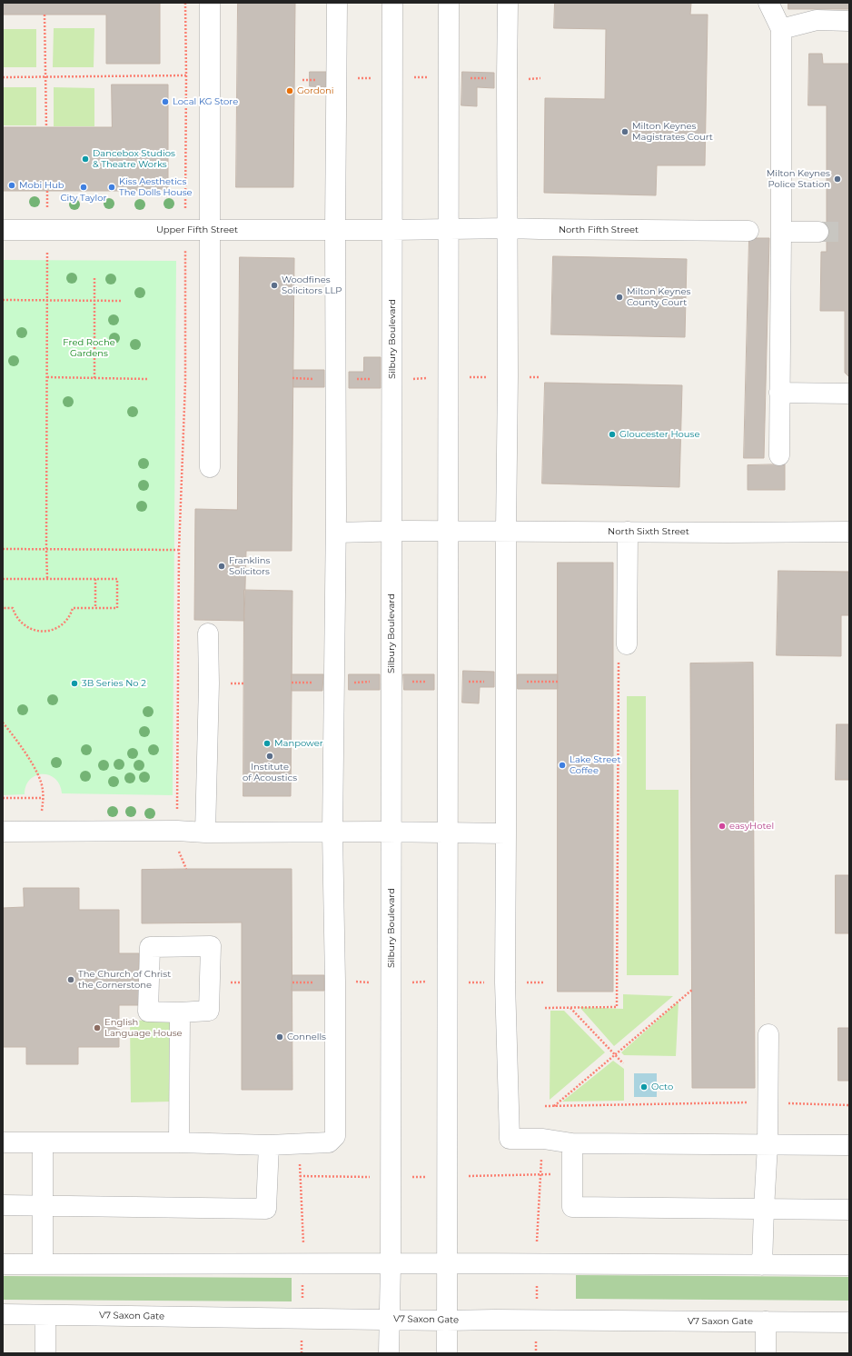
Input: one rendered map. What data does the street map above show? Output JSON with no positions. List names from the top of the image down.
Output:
{
  "streets": {
    "street": [
      "Upper Fifth Street",
      "North Fifth Street",
      "Silbury Boulevard",
      "North Sixth Street",
      "V7 Saxon Gate"
    ]
  },
  "crossings": [
    ["Upper Fifth Street", "North Fifth Street"],
    ["Upper Fifth Street", "Silbury Boulevard"],
    ["North Fifth Street", "Silbury Boulevard"],
    ["Silbury Boulevard", "North Sixth Street"],
    ["Silbury Boulevard", "V7 Saxon Gate"]
  ],
  "parks": ["Fred Roche Gardens"],
  "places": [
    "Gordoni",
    "Local KG Store",
    "Milton Keynes Magistrates Court",
    "Dancebox Studios & Theatre Works",
    "Milton Keynes Police Station",
    "Mobi Hub",
    "City Taylor",
    "Kiss Aesthetics The Dolls House",
    "Woodfines Solicitors LLP",
    "Milton Keynes County Court",
    "Gloucester House",
    "Franklins Solicitors",
    "3B Series No 2",
    "Manpower",
    "Institute of Acoustics",
    "Lake Street Coffee",
    "easyHotel",
    "The Church of Christ the Cornerstone",
    "English Language House",
    "Connells",
    "Octo"
  ]
}
